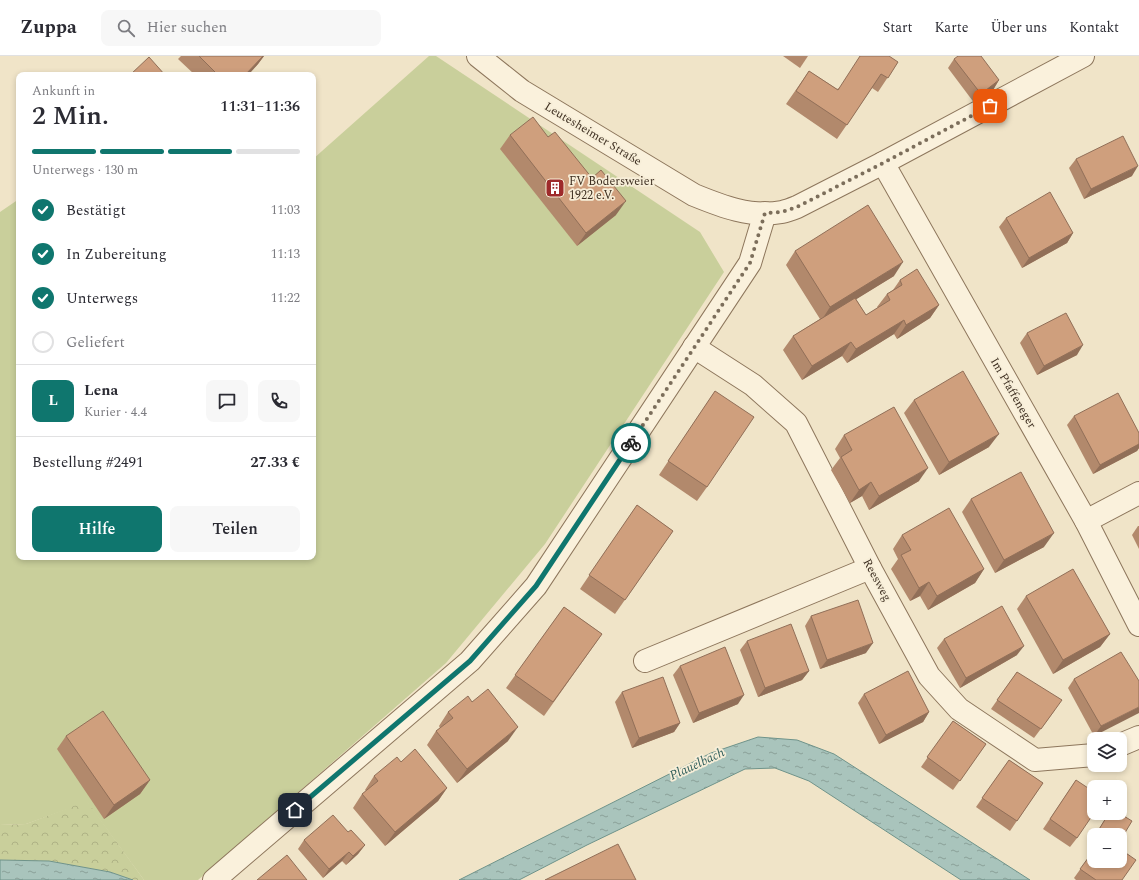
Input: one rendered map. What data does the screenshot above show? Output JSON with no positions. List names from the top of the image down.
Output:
{
  "streets": {
    "street": ["Leutesheimer Straße", "Im Pfaffeneger", "Reesweg"]
  },
  "crossings": [
    ["Leutesheimer Straße", "Im Pfaffeneger"]
  ],
  "water": ["Plauelbach"],
  "places": {
    "building": ["FV Bodersweier 1922 e.V."]
  },
  "page": {
    "header": "Zuppa",
    "search": "Hier suchen",
    "nav": [
      "Start",
      "Karte",
      "Über uns",
      "Kontakt"
    ],
    "heading": ["2 Min.", "Ankunft in", "11:31–11:36"],
    "panel": [
      "Lena",
      "Kurier · 4.4",
      "Bestellung #2491",
      "27.33 €"
    ],
    "bar": "Unterwegs · 130 m",
    "list": [
      ["Bestätigt", "11:03"],
      ["In Zubereitung", "11:13"],
      ["Unterwegs", "11:22"],
      "Geliefert"
    ],
    "round": "L",
    "buttons": ["Hilfe", "Teilen"],
    "map_buttons": ["+", "−"]
  }
}
